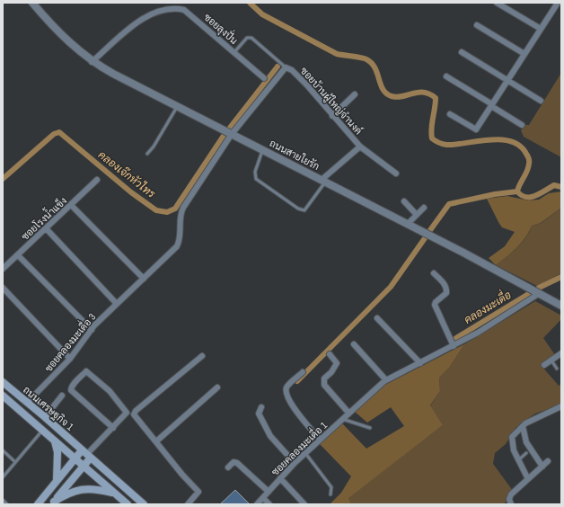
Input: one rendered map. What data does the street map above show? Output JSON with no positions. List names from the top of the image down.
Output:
{
  "streets": {
    "main road": ["ถนนเศรษฐกิจ 1"],
    "street": [
      "ซอยลุงปั่น",
      "ซอยบ้านผู้ใหญ่จำนงค์",
      "ถนนสายใยรัก",
      "ซอยโรงน้ำแข็ง",
      "ซอยคลองมะเดื่อ 3",
      "ซอยคลองมะเดื่อ 1"
    ]
  },
  "crossings": [
    ["ซอยลุงปั่น", "ถนนสายใยรัก"],
    ["ซอยบ้านผู้ใหญ่จำนงค์", "ถนนสายใยรัก"],
    ["ซอยบ้านผู้ใหญ่จำนงค์", "ซอยคลองมะเดื่อ 3"],
    ["ถนนสายใยรัก", "ซอยคลองมะเดื่อ 1"],
    ["ซอยคลองมะเดื่อ 3", "ถนนเศรษฐกิจ 1"]
  ],
  "water": ["คลองเจ๊กหัวไทร", "คลองมะเดื่อ"]
}
